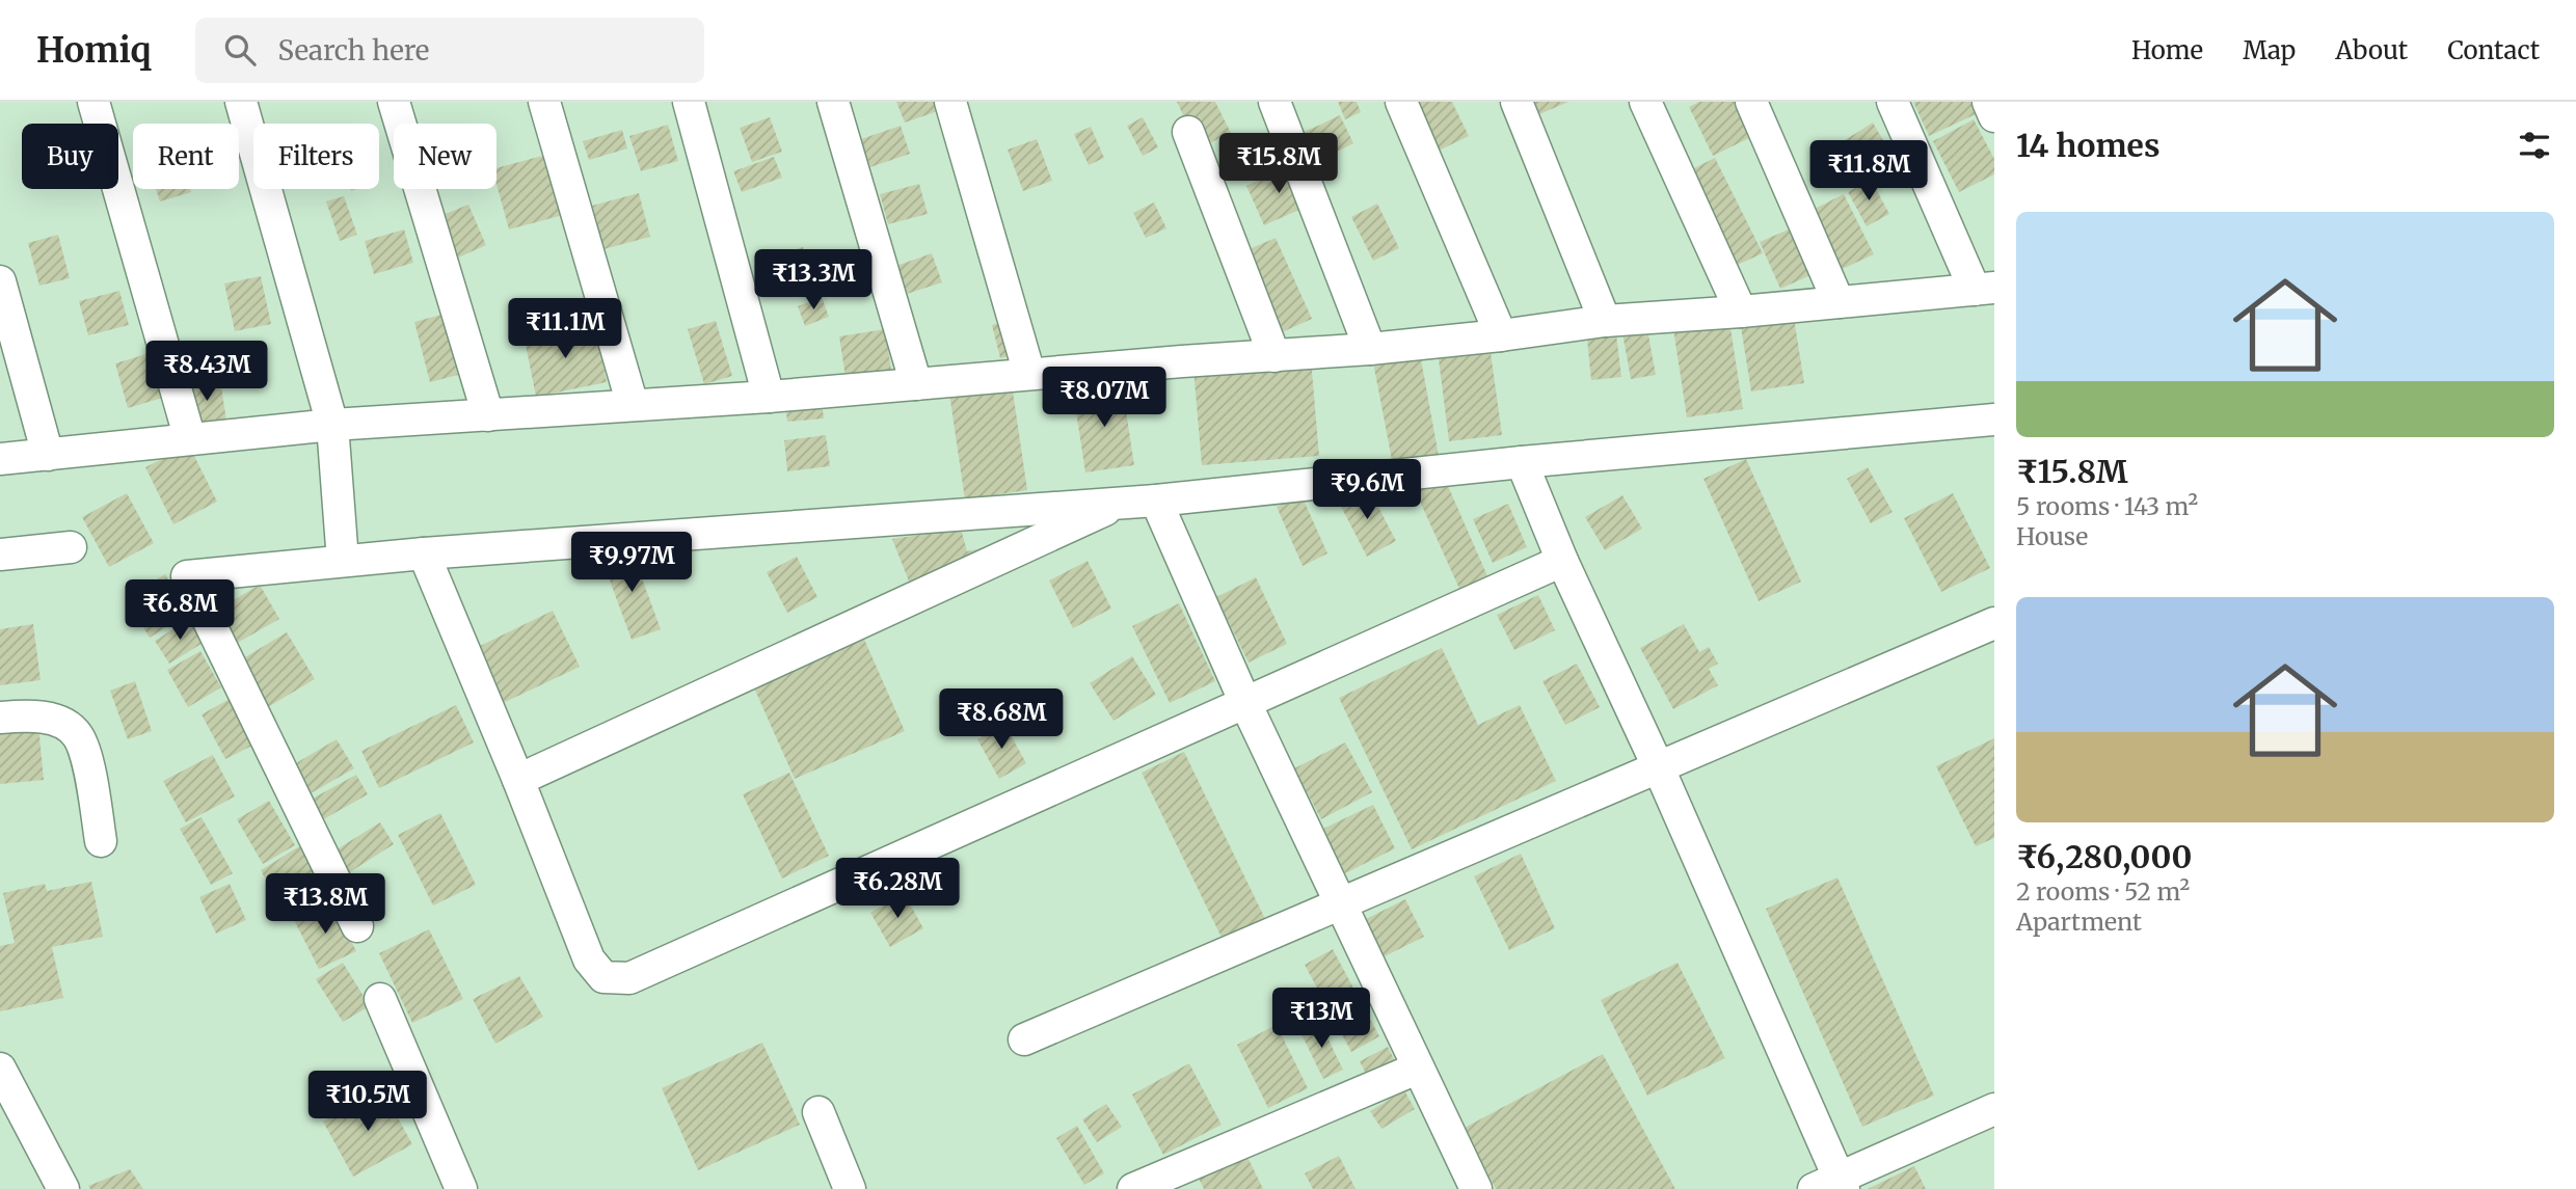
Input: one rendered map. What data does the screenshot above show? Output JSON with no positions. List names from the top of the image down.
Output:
{
  "page": {
    "header": "Homiq",
    "search": "Search here",
    "nav": [
      "Home",
      "Map",
      "About",
      "Contact"
    ],
    "heading": "14 homes",
    "chip": [
      "Buy",
      "Rent",
      "Filters",
      "New"
    ],
    "price": [
      "₹15.8M",
      "₹11.8M",
      "₹13.3M",
      "₹11.1M",
      "₹8.43M",
      "₹8.07M",
      "₹9.6M",
      "₹9.97M",
      "₹6.8M",
      "₹8.68M",
      "₹6.28M",
      "₹13.8M",
      "₹13M",
      "₹10.5M"
    ],
    "list": [
      {
        "name": "₹15.8M",
        "note": "5 rooms · 143 m² · House"
      },
      {
        "name": "₹6,280,000",
        "note": "2 rooms · 52 m² · Apartment"
      }
    ]
  }
}
